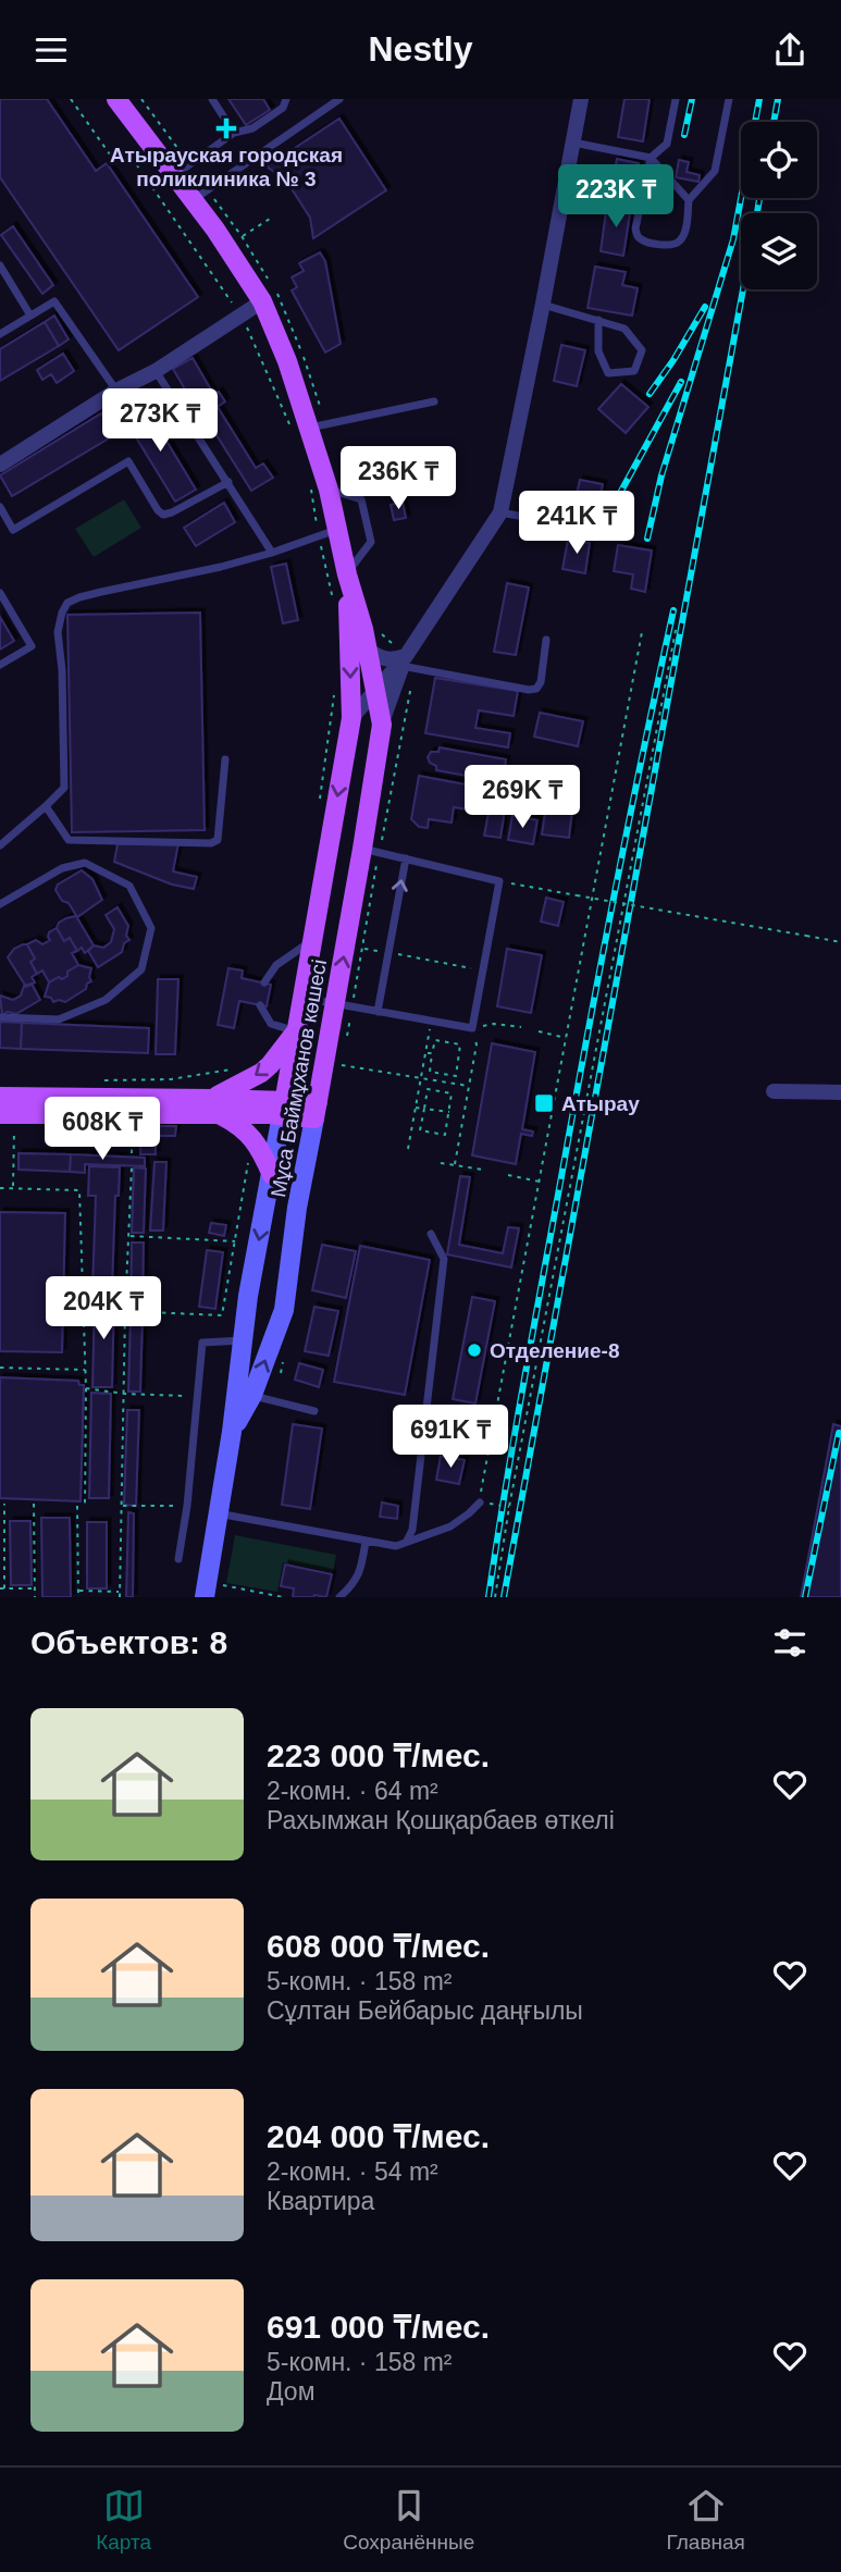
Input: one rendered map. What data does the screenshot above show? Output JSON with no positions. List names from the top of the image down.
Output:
{
  "streets": {
    "main road": ["Мұса Баймұханов көшесі"]
  },
  "places": {
    "health": ["Атырауская городская поликлиника № 3"],
    "transit": ["Атырау"],
    "other": ["Отделение-8"]
  },
  "page": {
    "header": "Nestly",
    "price": [
      "223K ₸",
      "273K ₸",
      "236K ₸",
      "241K ₸",
      "269K ₸",
      "608K ₸",
      "204K ₸",
      "691K ₸"
    ],
    "heading": "Объектов: 8",
    "list": [
      {
        "name": "223 000 ₸/мес.",
        "note": "2-комн. · 64 m² · Рахымжан Қошқарбаев өткелі"
      },
      {
        "name": "608 000 ₸/мес.",
        "note": "5-комн. · 158 m² · Сұлтан Бейбарыс даңғылы"
      },
      {
        "name": "204 000 ₸/мес.",
        "note": "2-комн. · 54 m² · Квартира"
      },
      {
        "name": "691 000 ₸/мес.",
        "note": "5-комн. · 158 m² · Дом"
      }
    ],
    "tabs": ["Карта", "Сохранённые", "Главная"]
  }
}
